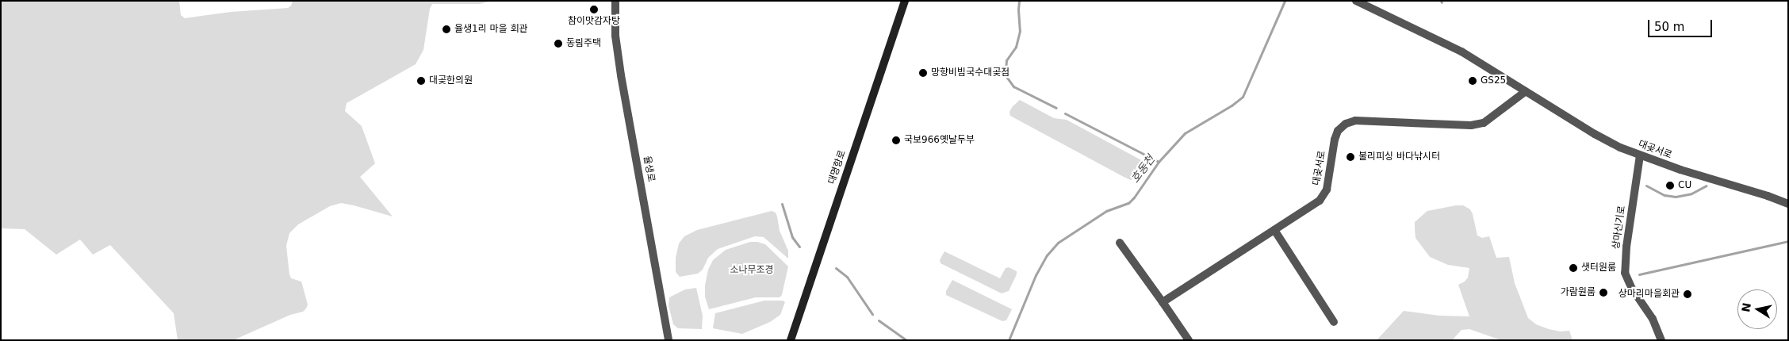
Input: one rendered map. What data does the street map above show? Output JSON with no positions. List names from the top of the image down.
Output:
{
  "streets": {
    "main road": ["대명항로"],
    "street": ["대곶서로", "율생로", "상마신기로"]
  },
  "crossings": [
    ["대곶서로", "상마신기로"]
  ],
  "water": ["호동천"],
  "parks": ["소나무조경"],
  "places": [
    "참이맛감자탕",
    "율생1리 마을 회관",
    "동림주택",
    "망향비빔국수대곶점",
    "대곶한의원",
    "GS25",
    "국보966옛날두부",
    "불리피싱 바다낚시터",
    "CU",
    "샛터원룸",
    "가람원룸",
    "상마리마을회관"
  ],
  "scale_bar": "50 m",
  "north": "left"
}
